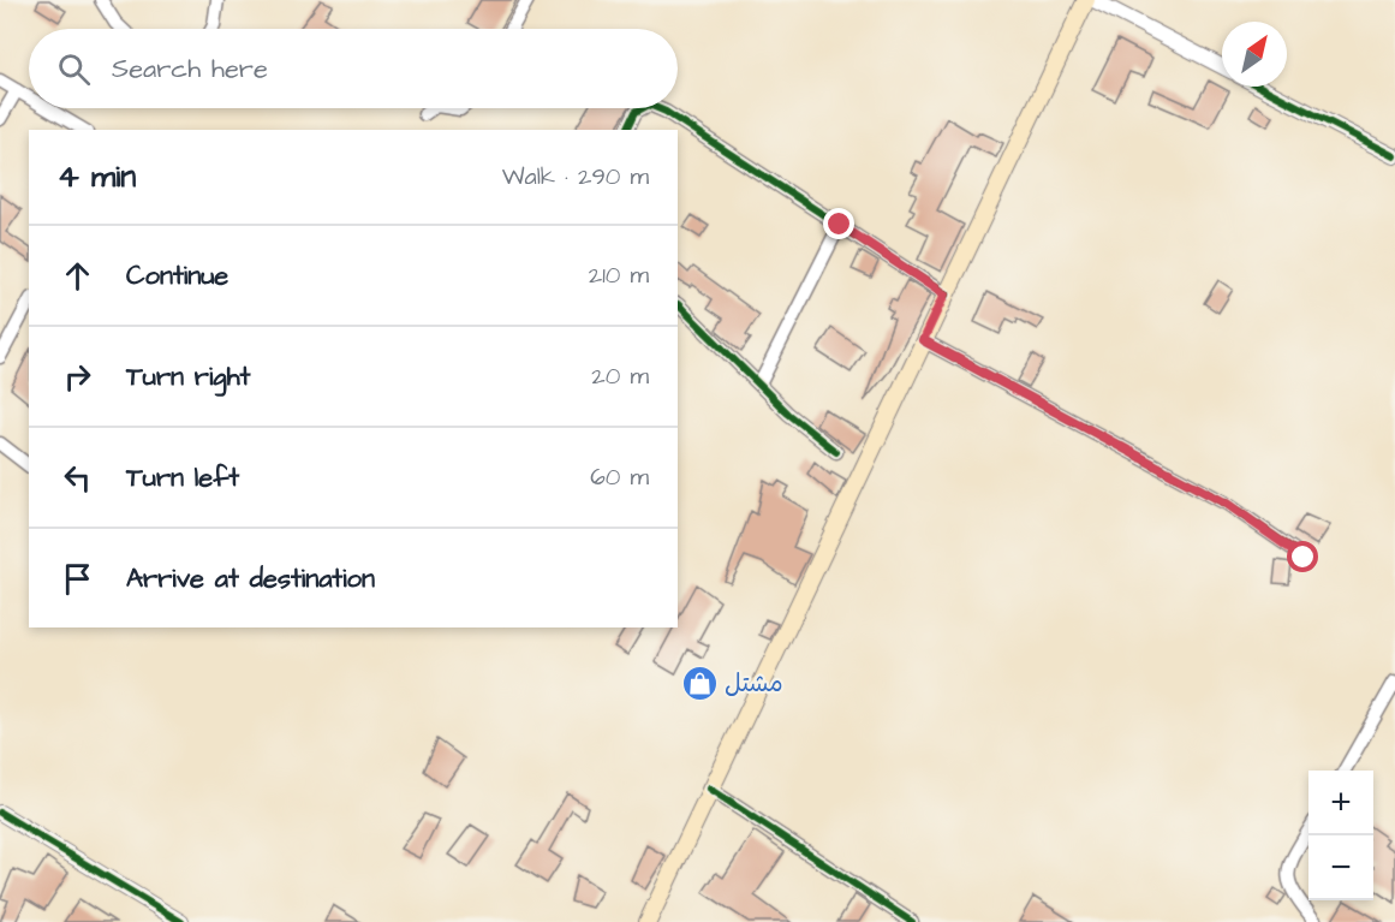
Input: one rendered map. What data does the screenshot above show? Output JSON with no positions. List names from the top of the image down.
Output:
{
  "places": {
    "shop": ["مشتل"]
  },
  "north": "top right",
  "page": {
    "search": "Search here",
    "heading": ["4 min", "Walk · 290 m"],
    "list": [
      ["Continue", "210 m"],
      ["Turn right", "20 m"],
      ["Turn left", "60 m"],
      "Arrive at destination"
    ],
    "map_buttons": ["+", "−"]
  }
}
